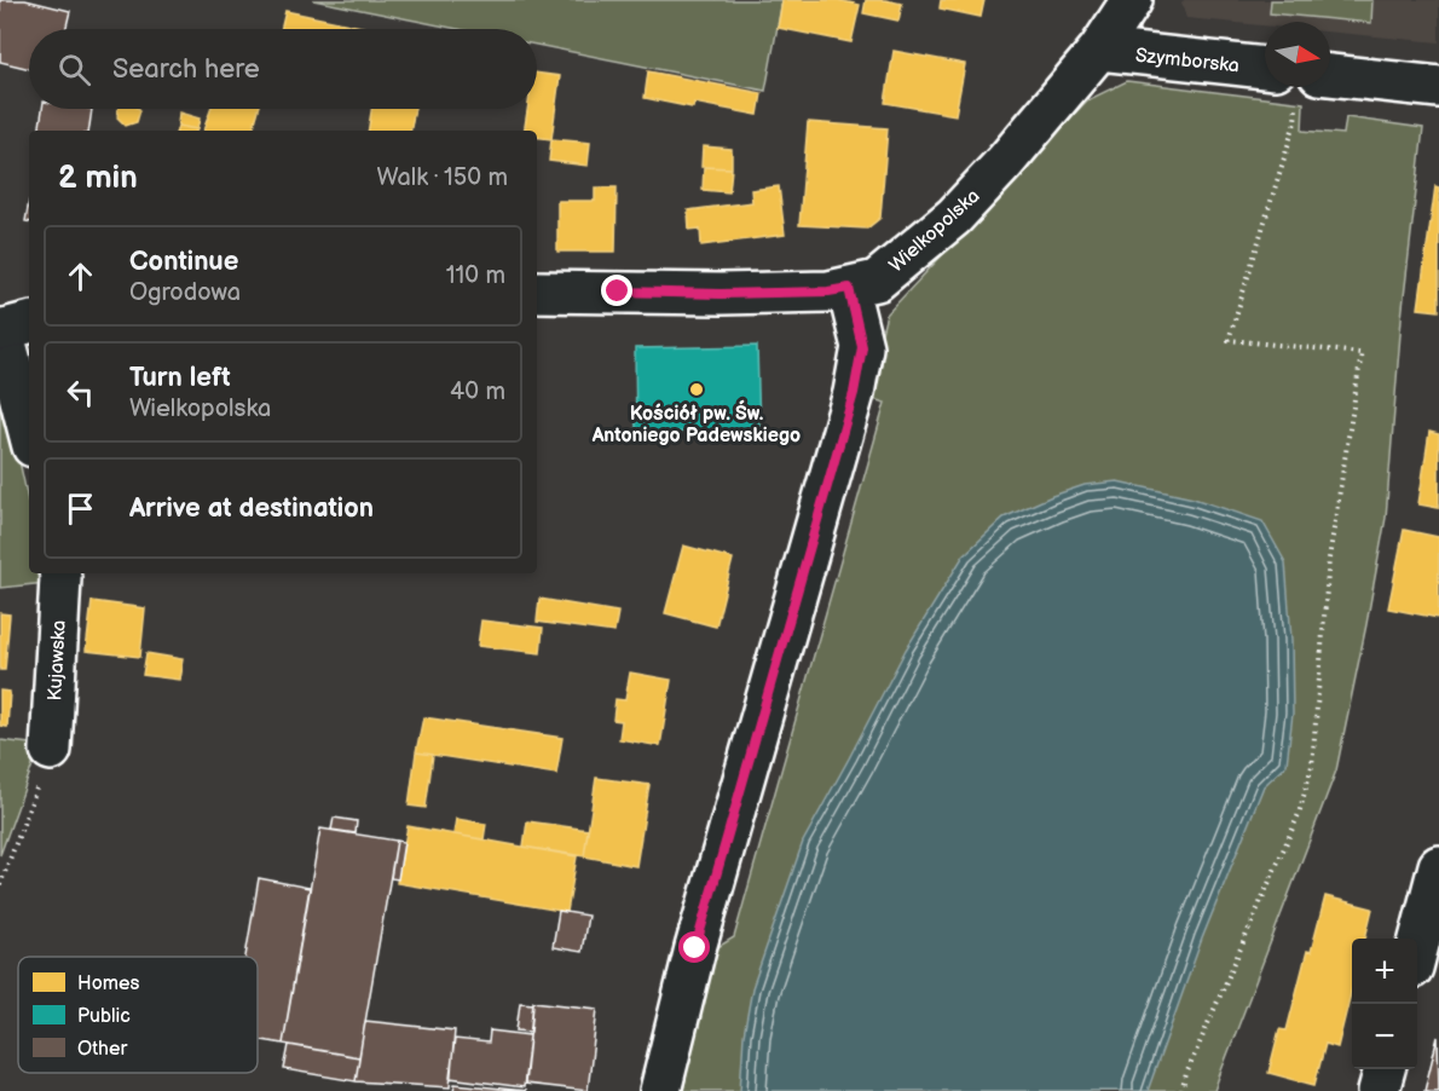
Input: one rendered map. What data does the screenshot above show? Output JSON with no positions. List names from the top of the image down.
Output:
{
  "streets": {
    "street": ["Szymborska", "Wielkopolska", "Kujawska"]
  },
  "crossings": [
    ["Szymborska", "Wielkopolska"]
  ],
  "places": ["Kościół pw. Św. Antoniego Padewskiego"],
  "legend": ["Homes", "Public", "Other"],
  "north": "right",
  "page": {
    "search": "Search here",
    "heading": ["2 min", "Walk · 150 m"],
    "list": [
      ["Continue", "Ogrodowa", "110 m"],
      ["Turn left", "Wielkopolska", "40 m"],
      "Arrive at destination"
    ],
    "map_buttons": ["+", "−"]
  }
}
